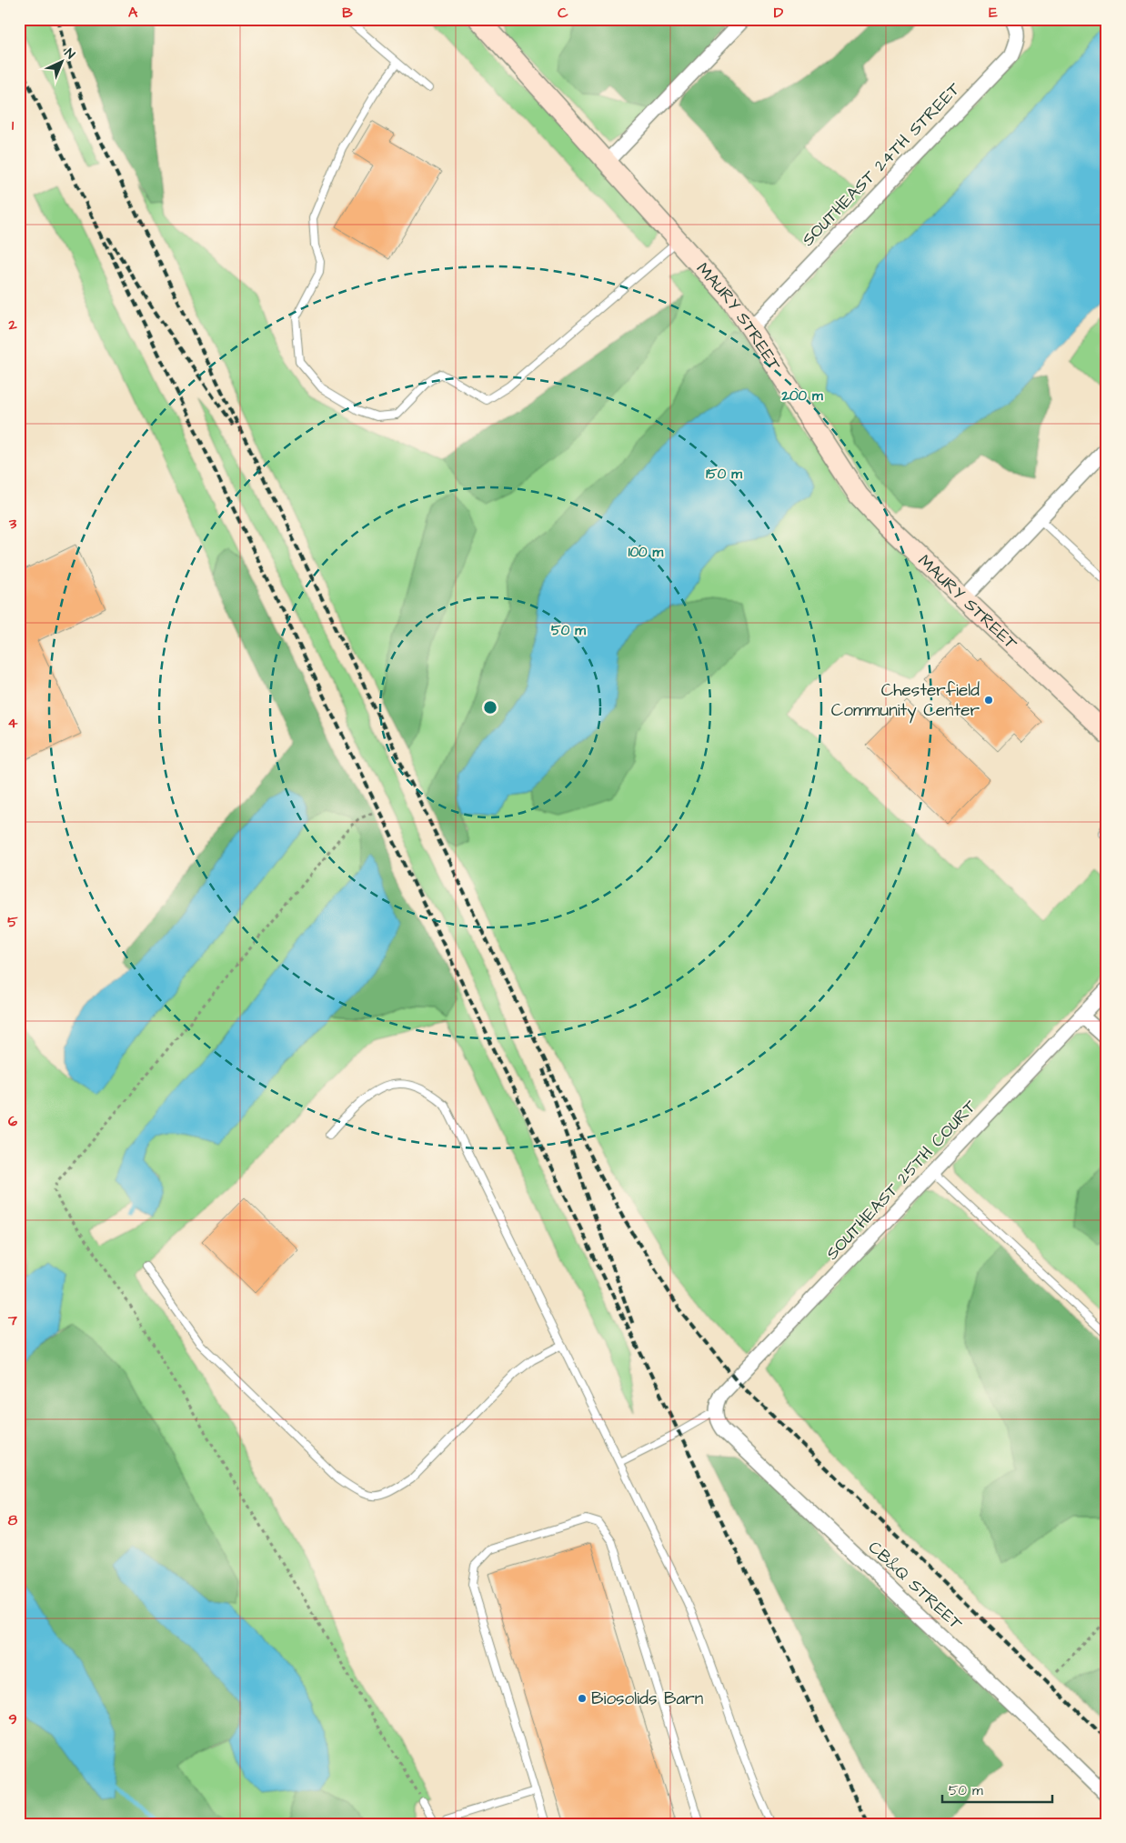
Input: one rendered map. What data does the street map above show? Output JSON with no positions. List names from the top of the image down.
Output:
{
  "streets": {
    "main road": ["MAURY STREET"],
    "street": ["SOUTHEAST 24TH STREET", "SOUTHEAST 25TH COURT", "CB&Q STREET"]
  },
  "crossings": [
    ["SOUTHEAST 24TH STREET", "MAURY STREET"],
    ["SOUTHEAST 25TH COURT", "CB&Q STREET"]
  ],
  "places": ["Chesterfield Community Center", "Biosolids Barn"],
  "scale_bar": "50 m",
  "north": "top right",
  "grid": {
    "columns": [
      "A",
      "B",
      "C",
      "D",
      "E"
    ],
    "rows": [
      "1",
      "2",
      "3",
      "4",
      "5",
      "6",
      "7",
      "8",
      "9"
    ]
  },
  "rings": [
    "200 m",
    "150 m",
    "100 m",
    "50 m"
  ]
}
